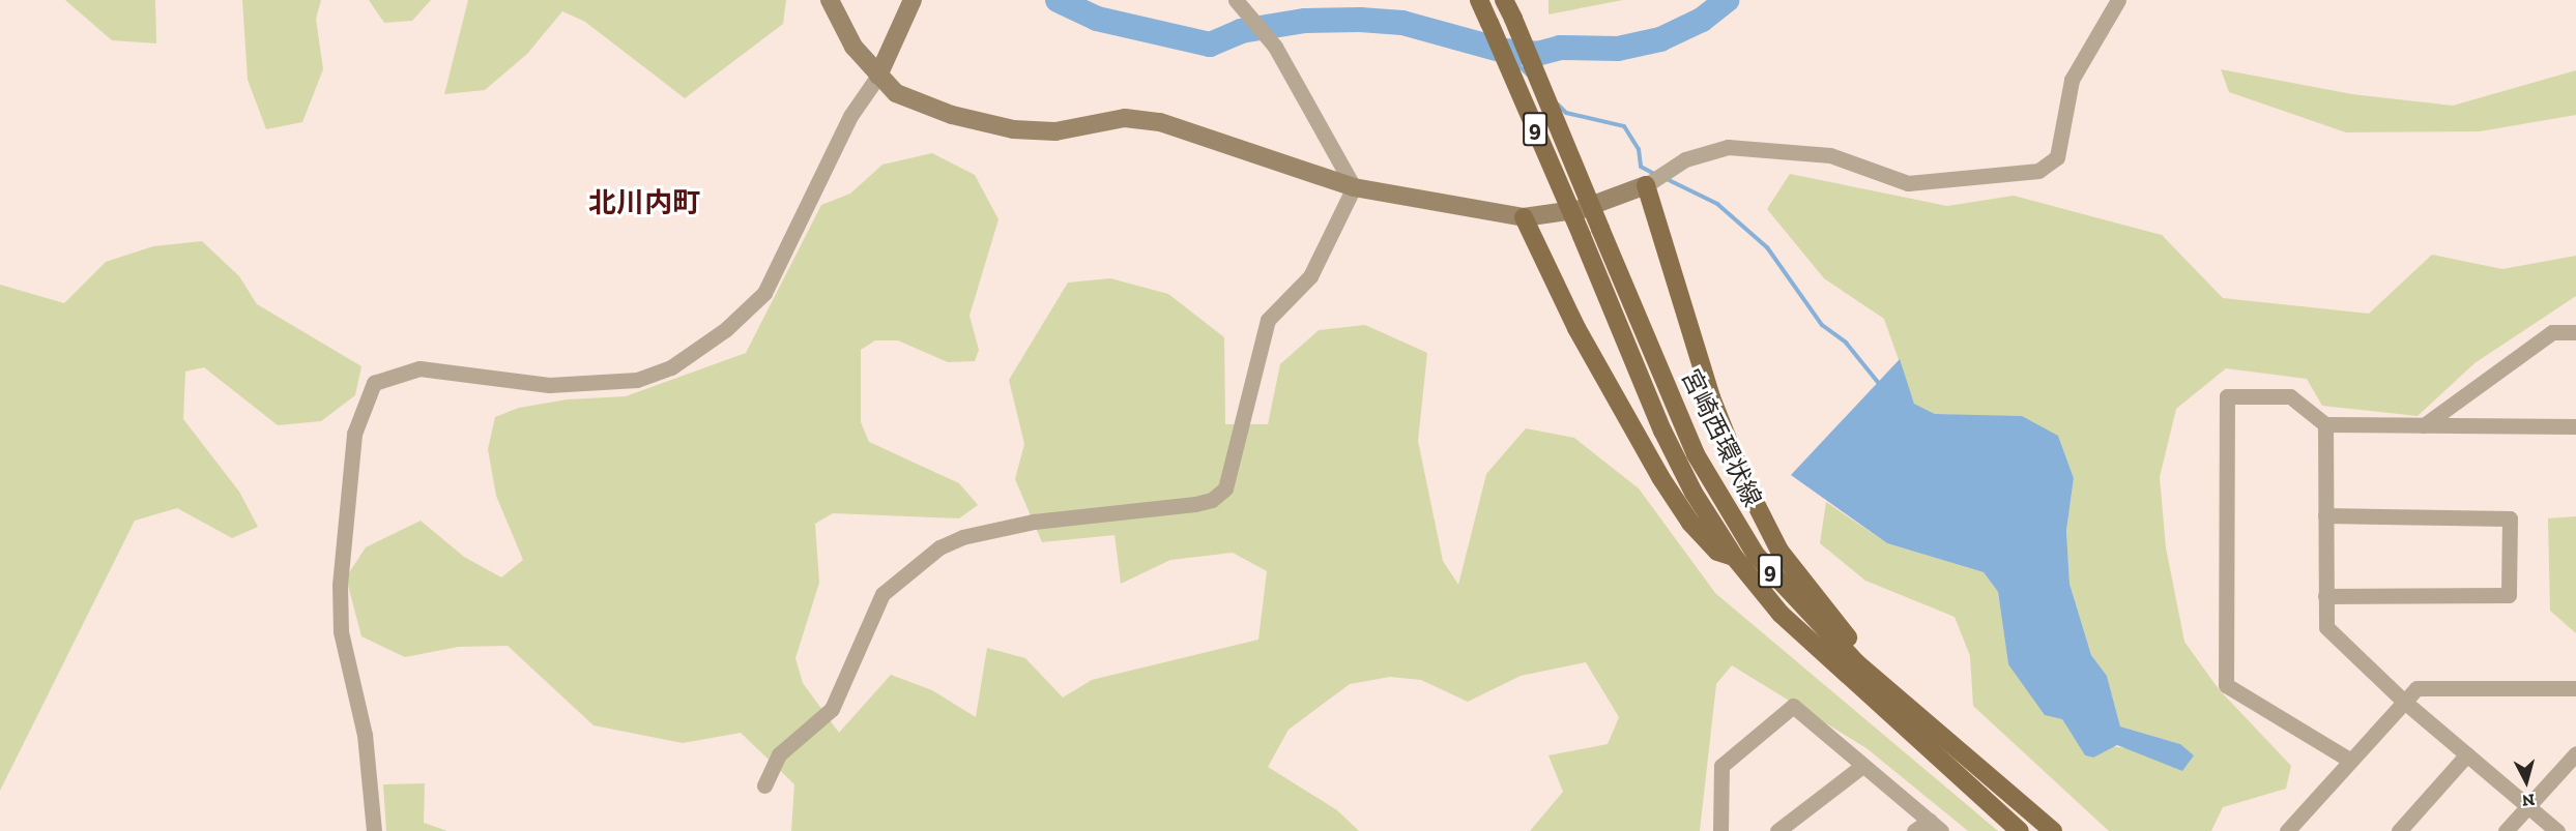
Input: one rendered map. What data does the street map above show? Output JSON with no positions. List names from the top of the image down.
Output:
{
  "streets": {
    "main road": ["9", "宮崎西環状線"]
  },
  "districts": ["北川内町"],
  "north": "bottom"
}
